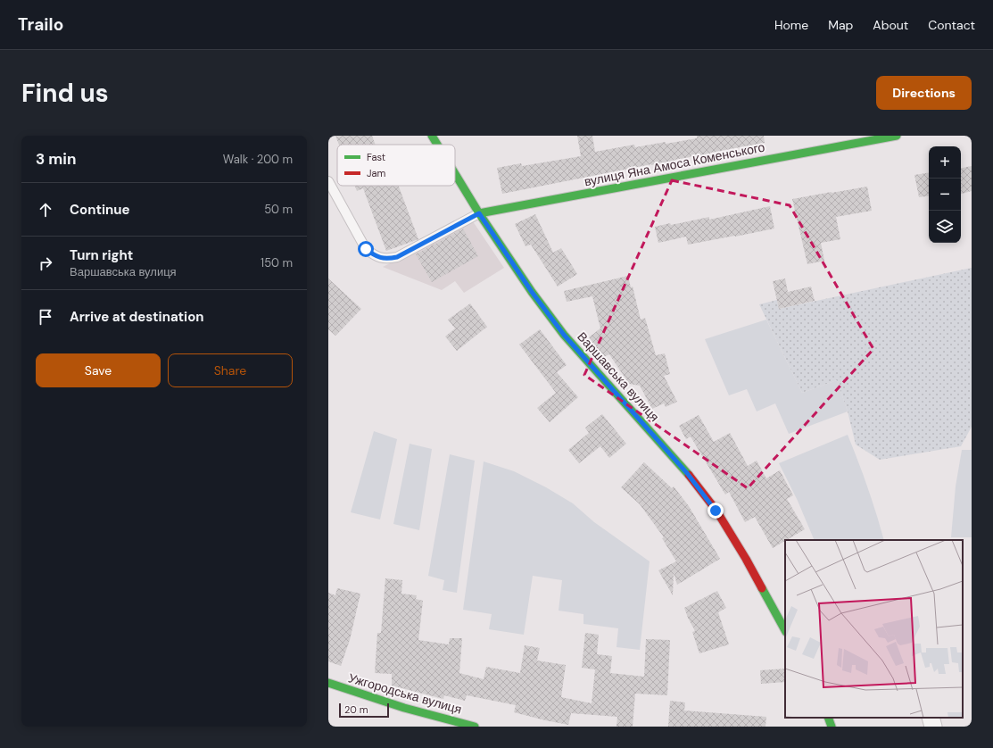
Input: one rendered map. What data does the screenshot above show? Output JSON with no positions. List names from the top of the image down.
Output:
{
  "streets": {
    "street": ["вулиця Яна Амоса Коменського", "Варшавська вулиця", "Ужгородська вулиця"]
  },
  "crossings": [
    ["вулиця Яна Амоса Коменського", "Варшавська вулиця"]
  ],
  "legend": ["Fast", "Jam"],
  "scale_bar": "20 m",
  "page": {
    "header": "Trailo",
    "nav": [
      "Home",
      "Map",
      "About",
      "Contact"
    ],
    "buttons": [
      "Directions",
      ["Save", "Share"]
    ],
    "title": "Find us",
    "heading": ["3 min", "Walk · 200 m"],
    "map_buttons": ["+", "−"],
    "list": [
      ["Continue", "50 m"],
      ["Turn right", "Варшавська вулиця", "150 m"],
      "Arrive at destination"
    ],
    "scale": "20 m"
  }
}
